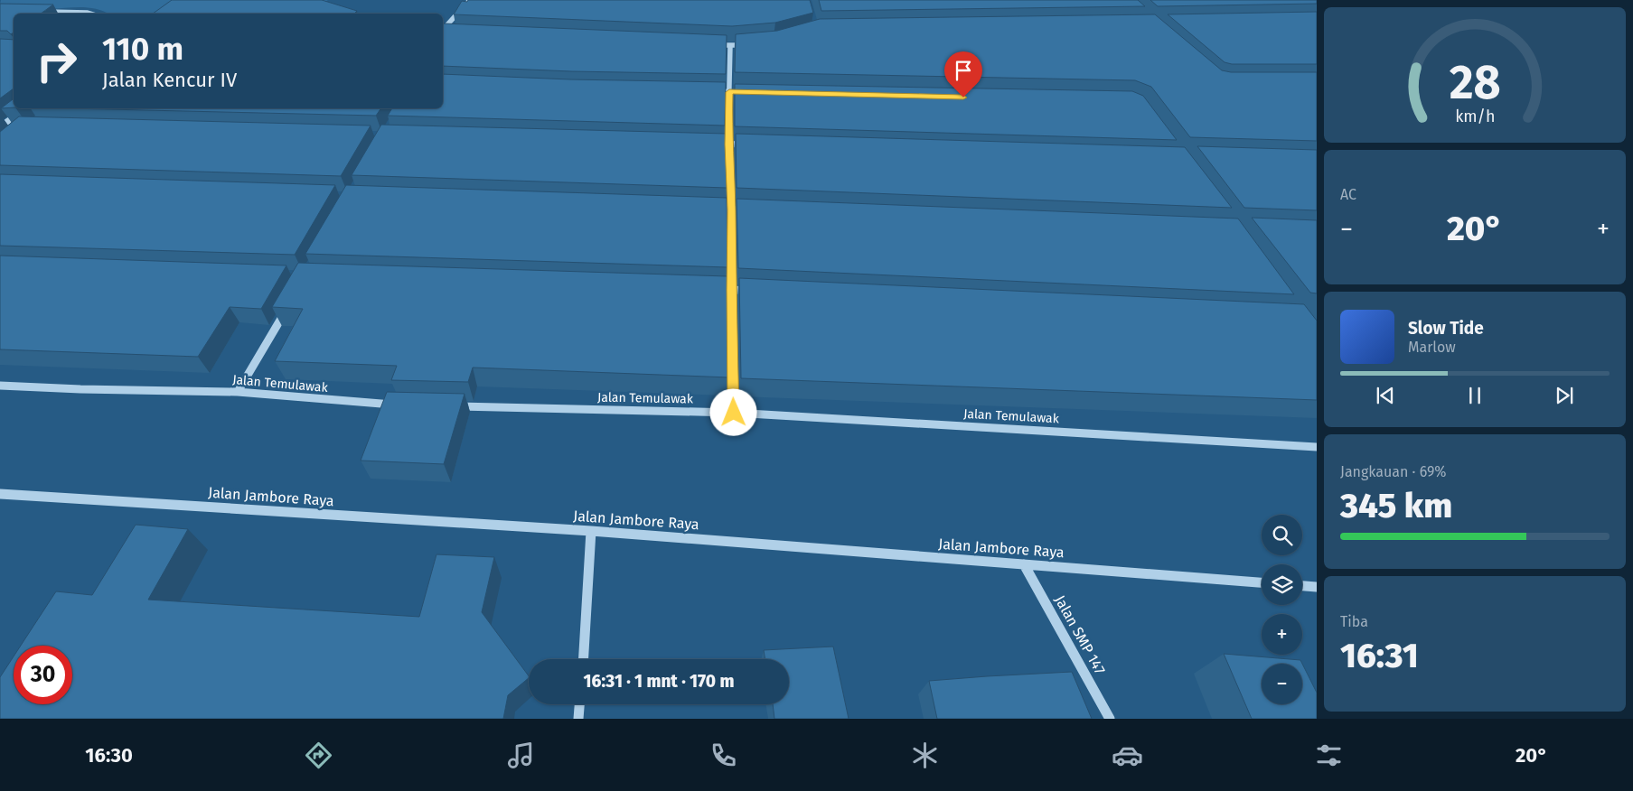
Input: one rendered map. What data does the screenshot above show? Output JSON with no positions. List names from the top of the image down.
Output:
{
  "streets": {
    "street": ["Jalan Temulawak", "Jalan Jambore Raya", "Jalan SMP 147"]
  },
  "crossings": [
    ["Jalan Jambore Raya", "Jalan SMP 147"]
  ],
  "page": {
    "turn": ["110 m", "Jalan Kencur IV"],
    "tile": [
      "AC",
      ["Jangkauan · 69%", "345 km"],
      ["Tiba", "16:31"]
    ],
    "heat": ["−", "20°", "+"],
    "song": ["Slow Tide", "Marlow"],
    "map_buttons": ["+", "−"],
    "limit": "30",
    "trip": "16:31 · 1 mnt · 170 m",
    "tabs": ["16:30", "20°"],
    "gauge": ["28", "km/h"]
  }
}
